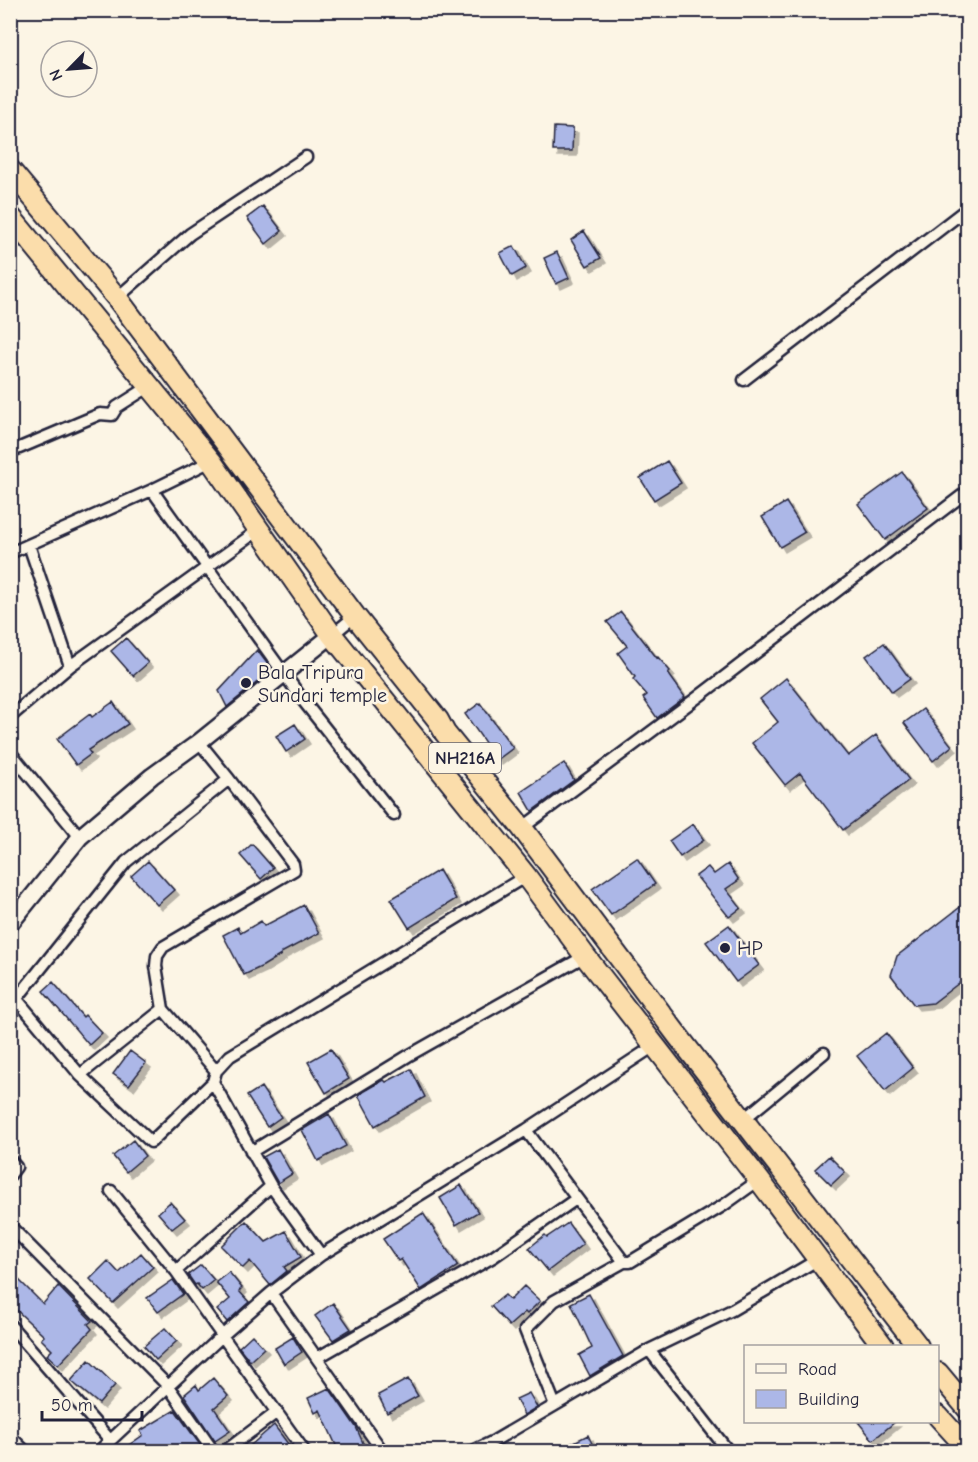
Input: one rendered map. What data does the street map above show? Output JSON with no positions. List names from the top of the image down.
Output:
{
  "streets": {
    "highway": ["NH216A"]
  },
  "places": ["Bala Tripura Sundari temple", "HP"],
  "legend": ["Road", "Building"],
  "scale_bar": "50 m",
  "north": "bottom left"
}
